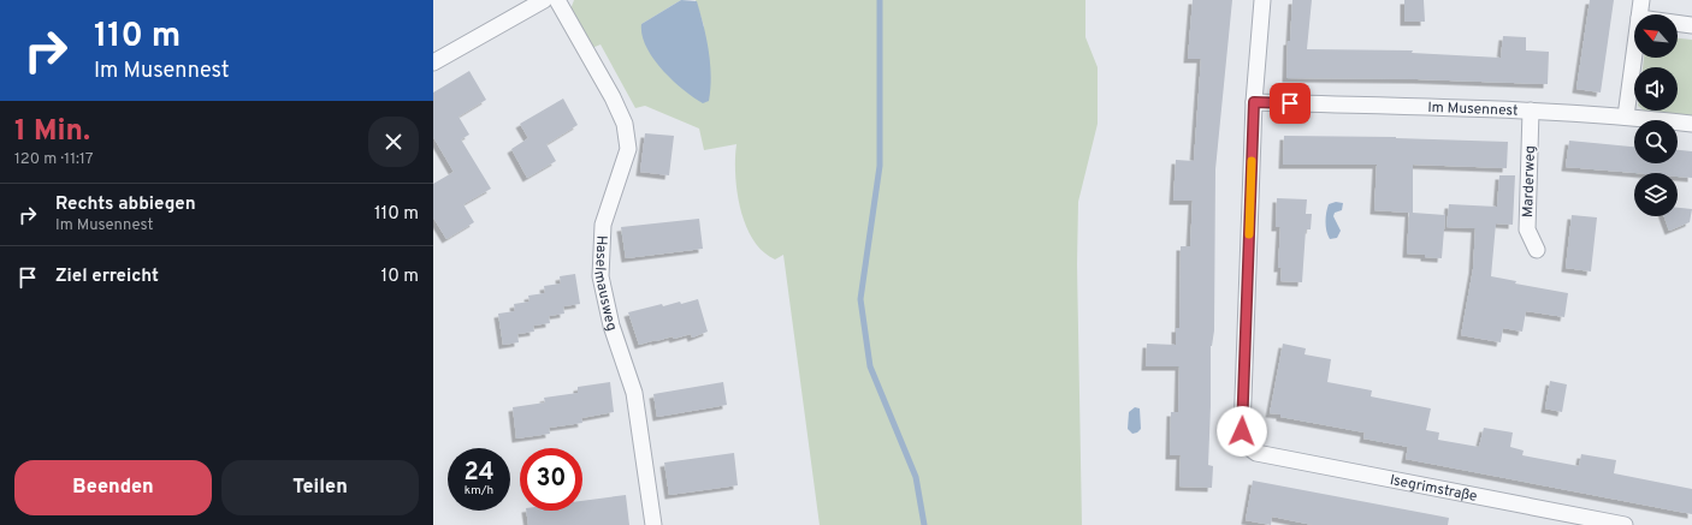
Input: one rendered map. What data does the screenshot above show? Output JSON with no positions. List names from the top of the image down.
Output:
{
  "streets": {
    "street": [
      "Im Musennest",
      "Marderweg",
      "Haselmausweg",
      "Isegrimstraße"
    ]
  },
  "crossings": [
    ["Im Musennest", "Marderweg"],
    ["Im Musennest", "Isegrimstraße"]
  ],
  "north": "top left",
  "page": {
    "turn": ["110 m", "Im Musennest"],
    "heading": ["1 Min.", "120 m · 11:17"],
    "list": [
      {
        "name": "Rechts abbiegen",
        "note": "Im Musennest",
        "value": "110 m"
      },
      {
        "name": "Ziel erreicht",
        "value": "10 m"
      }
    ],
    "speed": "24 km/h",
    "limit": "30",
    "buttons": ["Beenden", "Teilen"]
  }
}
